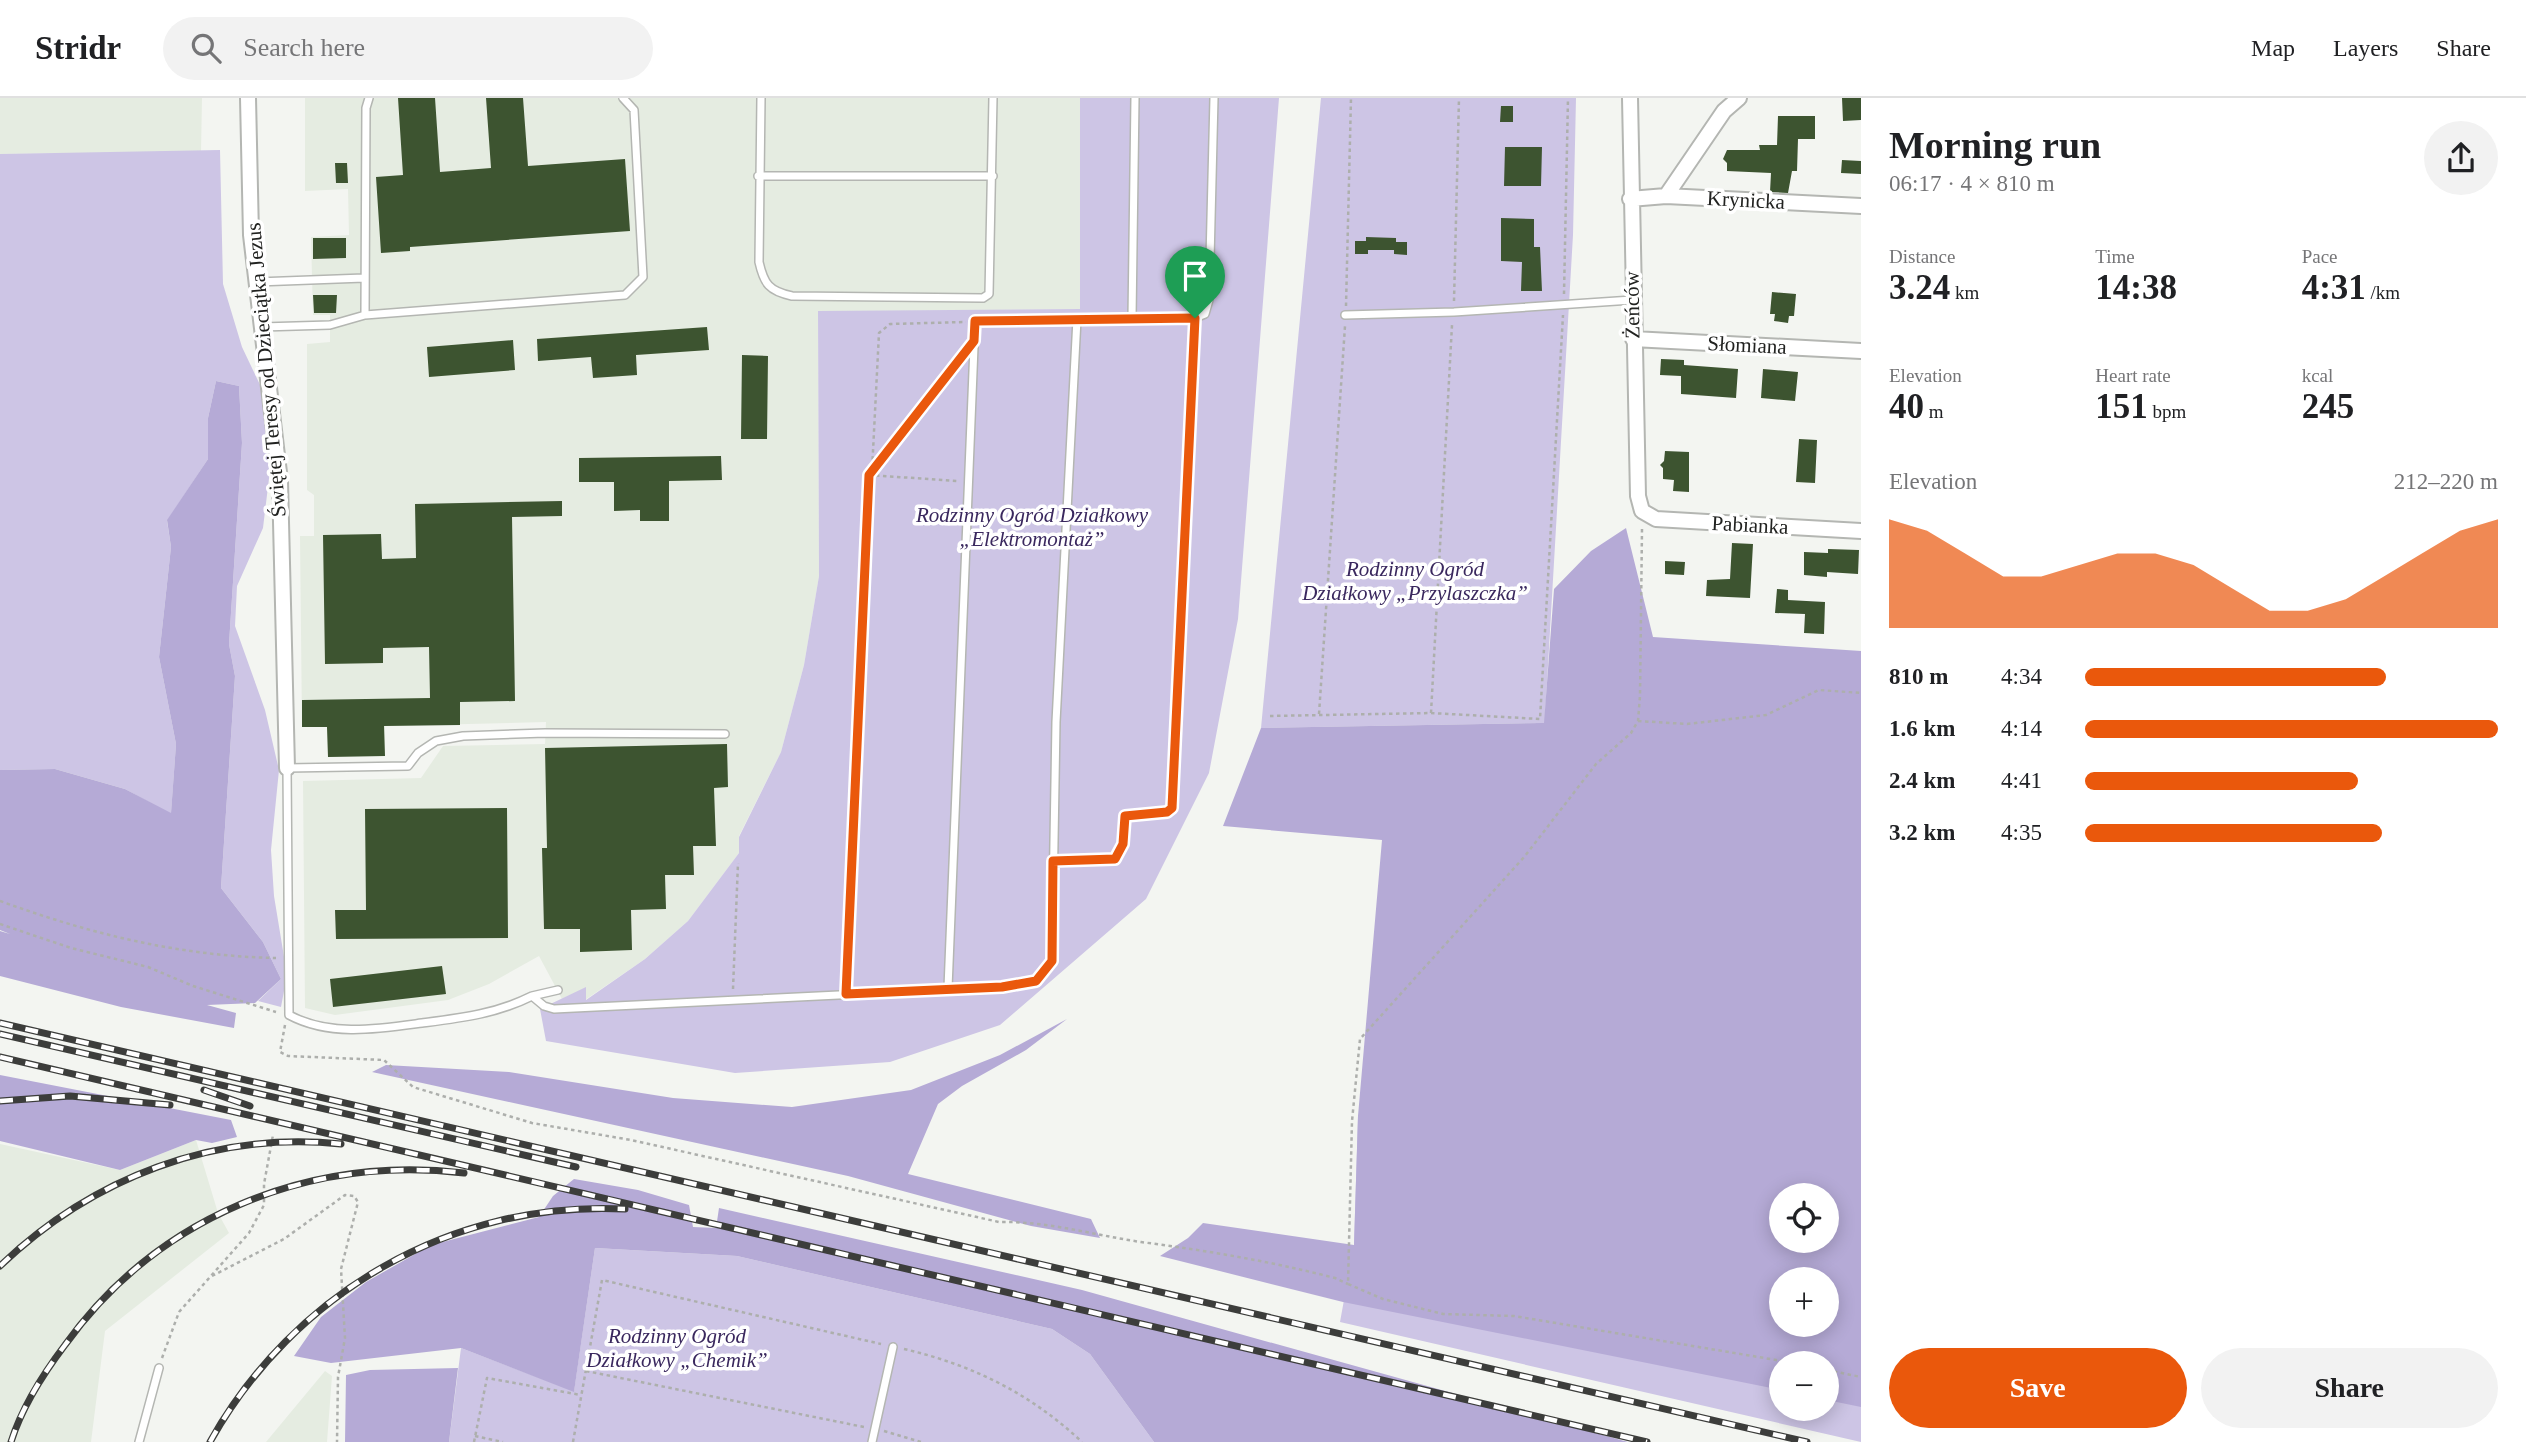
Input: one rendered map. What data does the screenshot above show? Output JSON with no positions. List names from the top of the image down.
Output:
{
  "streets": {
    "street": [
      "Krynicka",
      "Żeńców",
      "Słomiana",
      "Świętej Teresy od Dzieciątka Jezus",
      "Pabianka"
    ]
  },
  "crossings": [
    ["Krynicka", "Żeńców"],
    ["Żeńców", "Słomiana"],
    ["Żeńców", "Pabianka"]
  ],
  "parks": ["Rodzinny Ogród Działkowy „Elektromontaż”", "Rodzinny Ogród Działkowy „Przylaszczka”", "Rodzinny Ogród Działkowy „Chemik”"],
  "page": {
    "header": "Stridr",
    "search": "Search here",
    "nav": ["Map", "Layers", "Share"],
    "heading": ["Morning run", "06:17 · 4 × 810 m"],
    "stats": [
      ["Distance", "3.24 km"],
      ["Time", "14:38"],
      ["Pace", "4:31 /km"],
      ["Elevation", "40 m"],
      ["Heart rate", "151 bpm"],
      ["kcal", "245"]
    ],
    "chart": ["Elevation", "212–220 m"],
    "list": [
      {
        "name": "810 m",
        "note": "4:34"
      },
      {
        "name": "1.6 km",
        "note": "4:14"
      },
      {
        "name": "2.4 km",
        "note": "4:41"
      },
      {
        "name": "3.2 km",
        "note": "4:35"
      }
    ],
    "map_buttons": ["+", "−"],
    "buttons": ["Save", "Share"]
  }
}
